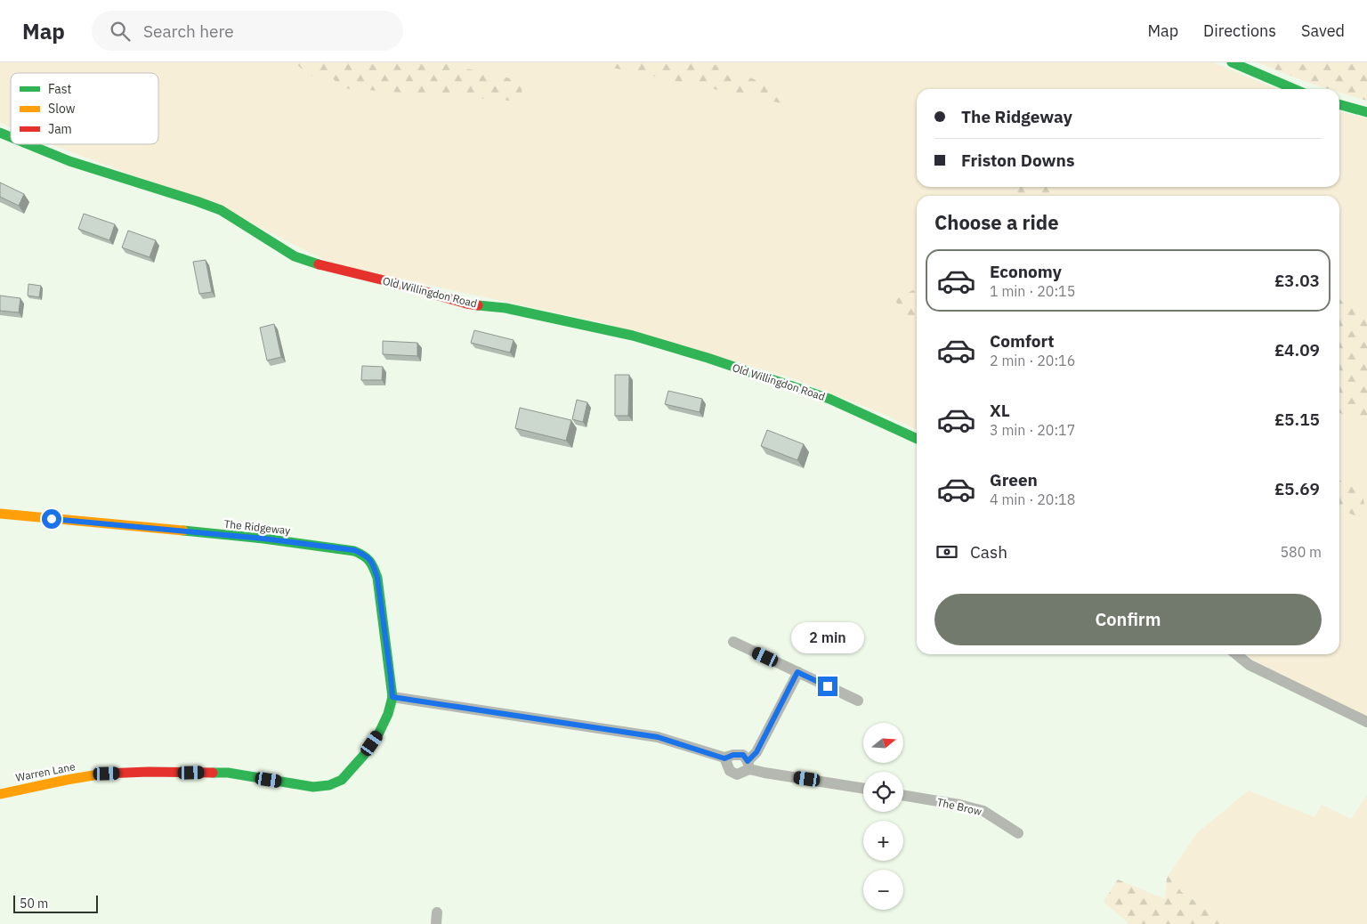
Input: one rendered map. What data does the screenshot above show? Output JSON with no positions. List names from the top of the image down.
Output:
{
  "streets": {
    "street": [
      "Old Willingdon Road",
      "The Ridgeway",
      "Warren Lane",
      "The Brow"
    ]
  },
  "crossings": [
    ["The Ridgeway", "Warren Lane"]
  ],
  "legend": ["Fast", "Slow", "Jam"],
  "scale_bar": "50 m",
  "north": "right",
  "page": {
    "header": "Map",
    "search": "Search here",
    "nav": ["Map", "Directions", "Saved"],
    "banner": ["The Ridgeway", "Friston Downs"],
    "heading": "Choose a ride",
    "list": [
      {
        "name": "Economy",
        "note": "1 min · 20:15",
        "value": "£3.03"
      },
      {
        "name": "Comfort",
        "note": "2 min · 20:16",
        "value": "£4.09"
      },
      {
        "name": "XL",
        "note": "3 min · 20:17",
        "value": "£5.15"
      },
      {
        "name": "Green",
        "note": "4 min · 20:18",
        "value": "£5.69"
      }
    ],
    "pay": ["Cash", "580 m"],
    "buttons": "Confirm",
    "bubble": "2 min",
    "map_buttons": ["+", "−"],
    "scale": "50 m"
  }
}
